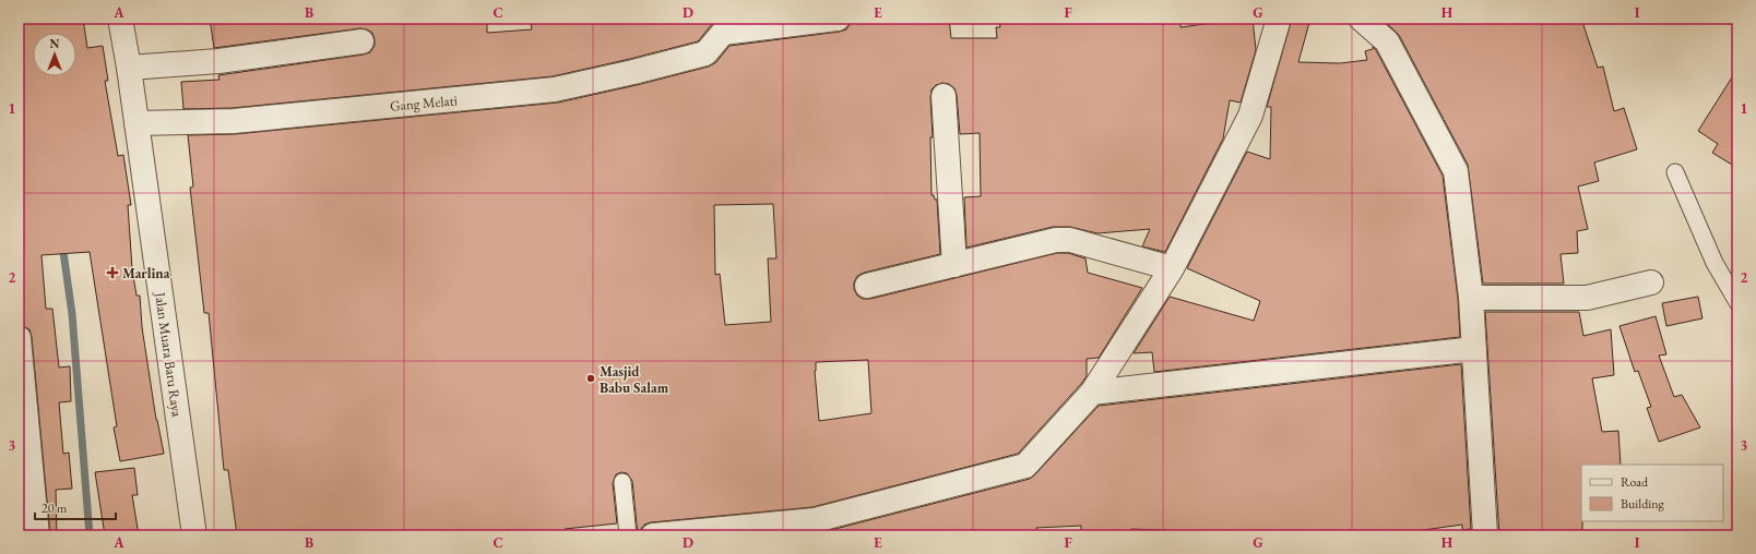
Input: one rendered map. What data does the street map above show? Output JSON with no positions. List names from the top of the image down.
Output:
{
  "streets": {
    "street": ["Gang Melati", "Jalan Muara Baru Raya"]
  },
  "crossings": [
    ["Gang Melati", "Jalan Muara Baru Raya"]
  ],
  "places": {
    "health": ["Marlina"],
    "other": ["Masjid Babu Salam"]
  },
  "legend": ["Road", "Building"],
  "scale_bar": "20 m",
  "north": "top",
  "grid": {
    "columns": [
      "A",
      "B",
      "C",
      "D",
      "E",
      "F",
      "G",
      "H",
      "I"
    ],
    "rows": ["1", "2", "3"]
  }
}
